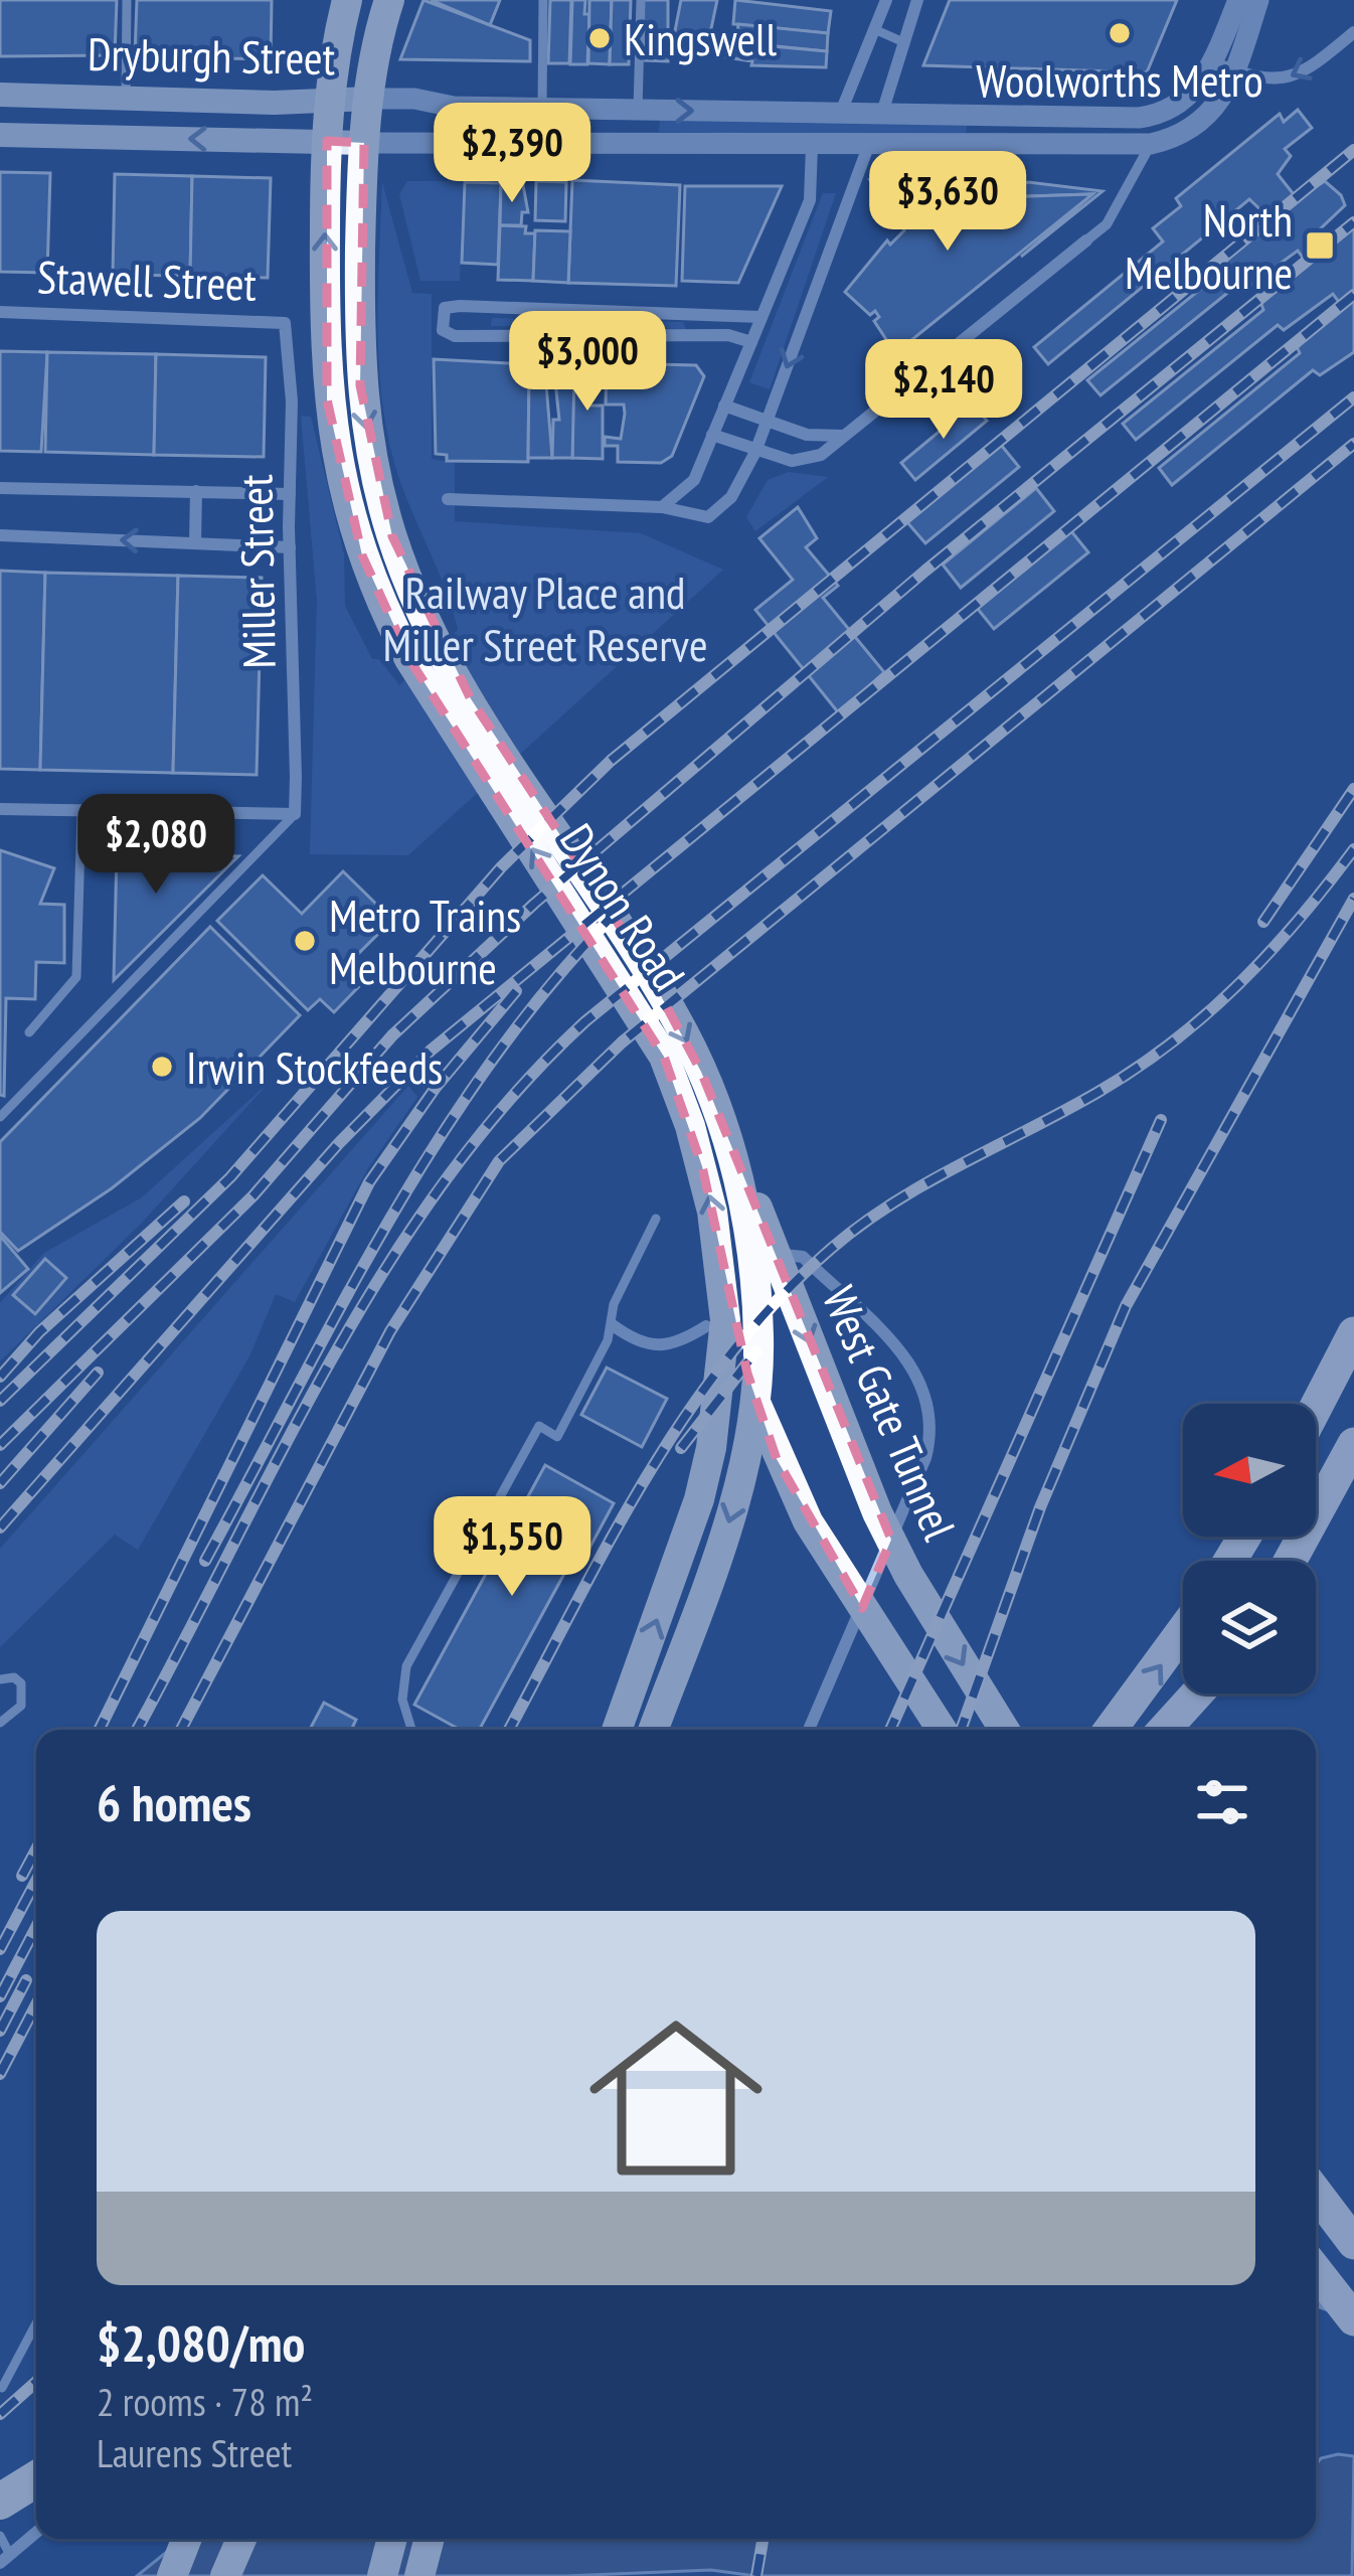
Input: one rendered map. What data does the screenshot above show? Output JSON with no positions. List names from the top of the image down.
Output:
{
  "streets": {
    "main road": ["Dryburgh Street", "Dynon Road", "West Gate Tunnel"],
    "street": ["Stawell Street", "Miller Street"]
  },
  "crossings": [
    ["Dryburgh Street", "Dynon Road"],
    ["Stawell Street", "Miller Street"],
    ["Dynon Road", "West Gate Tunnel"]
  ],
  "parks": ["Railway Place and Miller Street Reserve"],
  "places": {
    "other": [
      "Woolworths Metro",
      "Kingswell",
      "Metro Trains Melbourne",
      "Irwin Stockfeeds"
    ],
    "transit": ["North Melbourne"]
  },
  "north": "left",
  "page": {
    "price": [
      "$2,390",
      "$3,630",
      "$3,000",
      "$2,140",
      "$2,080",
      "$1,550"
    ],
    "heading": "6 homes",
    "list": [
      {
        "name": "$2,080/mo",
        "note": "2 rooms · 78 m² · Laurens Street"
      }
    ]
  }
}
